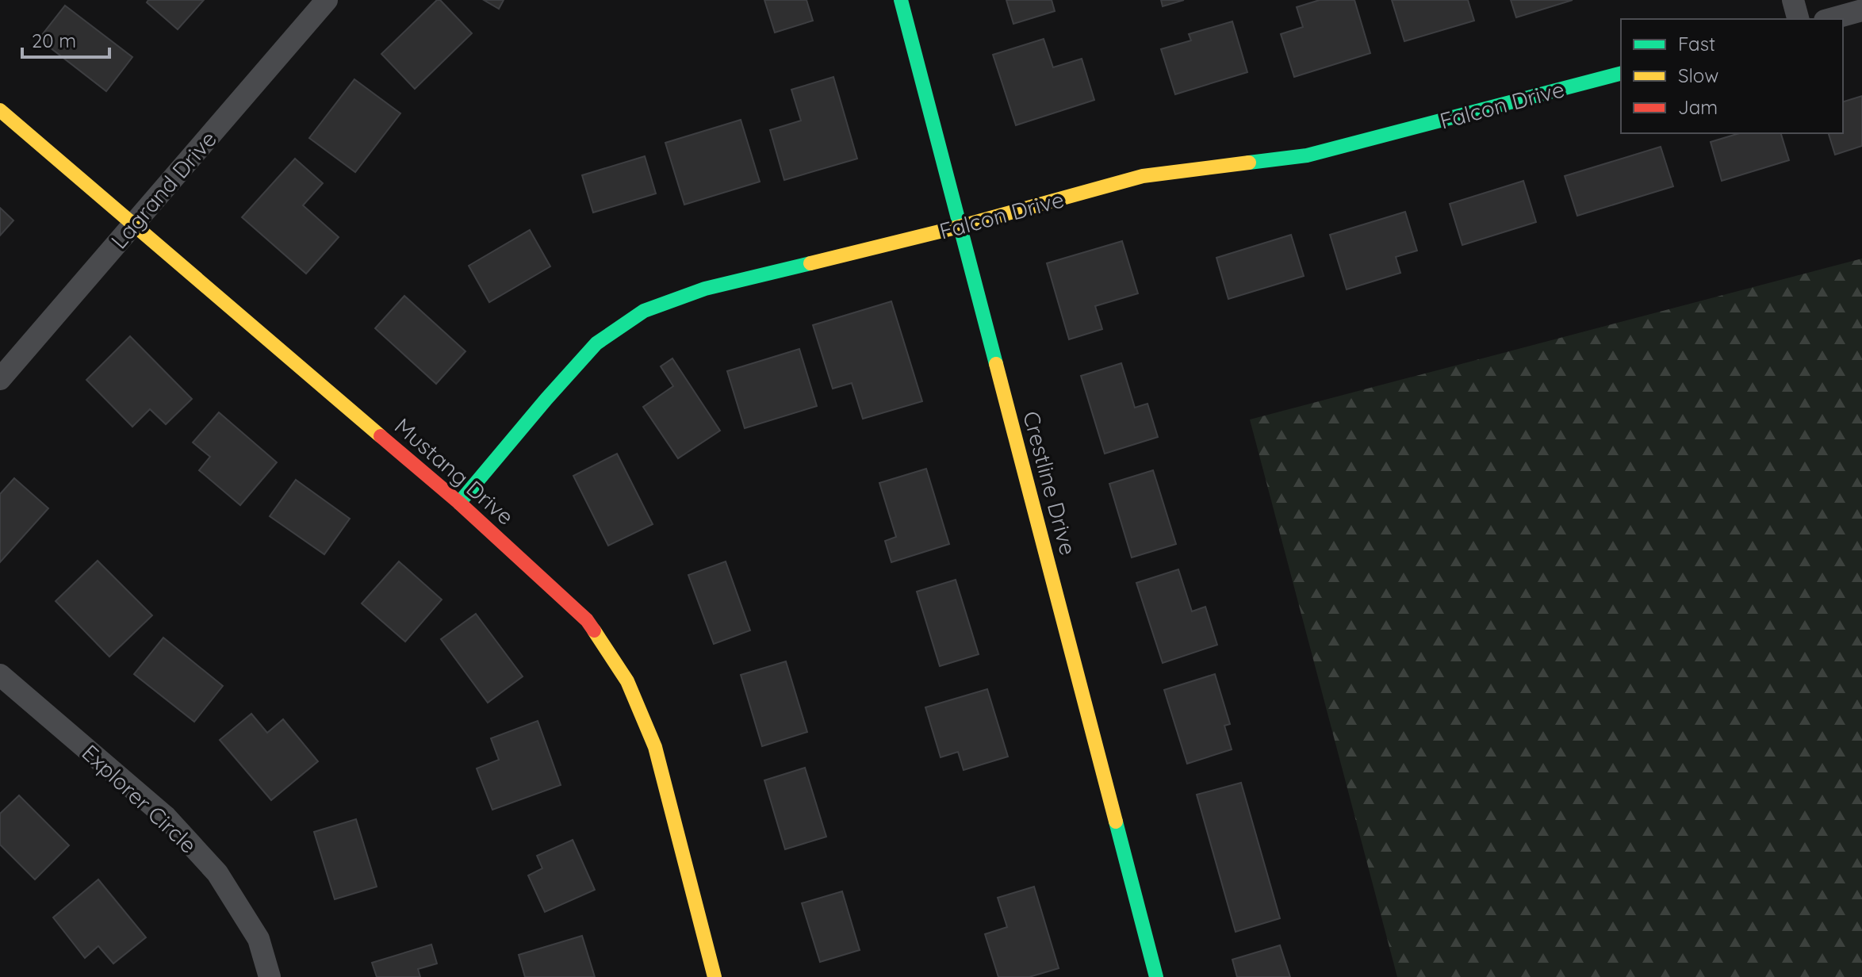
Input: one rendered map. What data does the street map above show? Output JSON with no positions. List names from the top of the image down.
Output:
{
  "streets": {
    "street": [
      "Falcon Drive",
      "Lagrand Drive",
      "Mustang Drive",
      "Crestline Drive",
      "Explorer Circle"
    ]
  },
  "crossings": [
    ["Falcon Drive", "Mustang Drive"],
    ["Falcon Drive", "Crestline Drive"],
    ["Lagrand Drive", "Mustang Drive"]
  ],
  "legend": ["Fast", "Slow", "Jam"],
  "scale_bar": "20 m"
}
